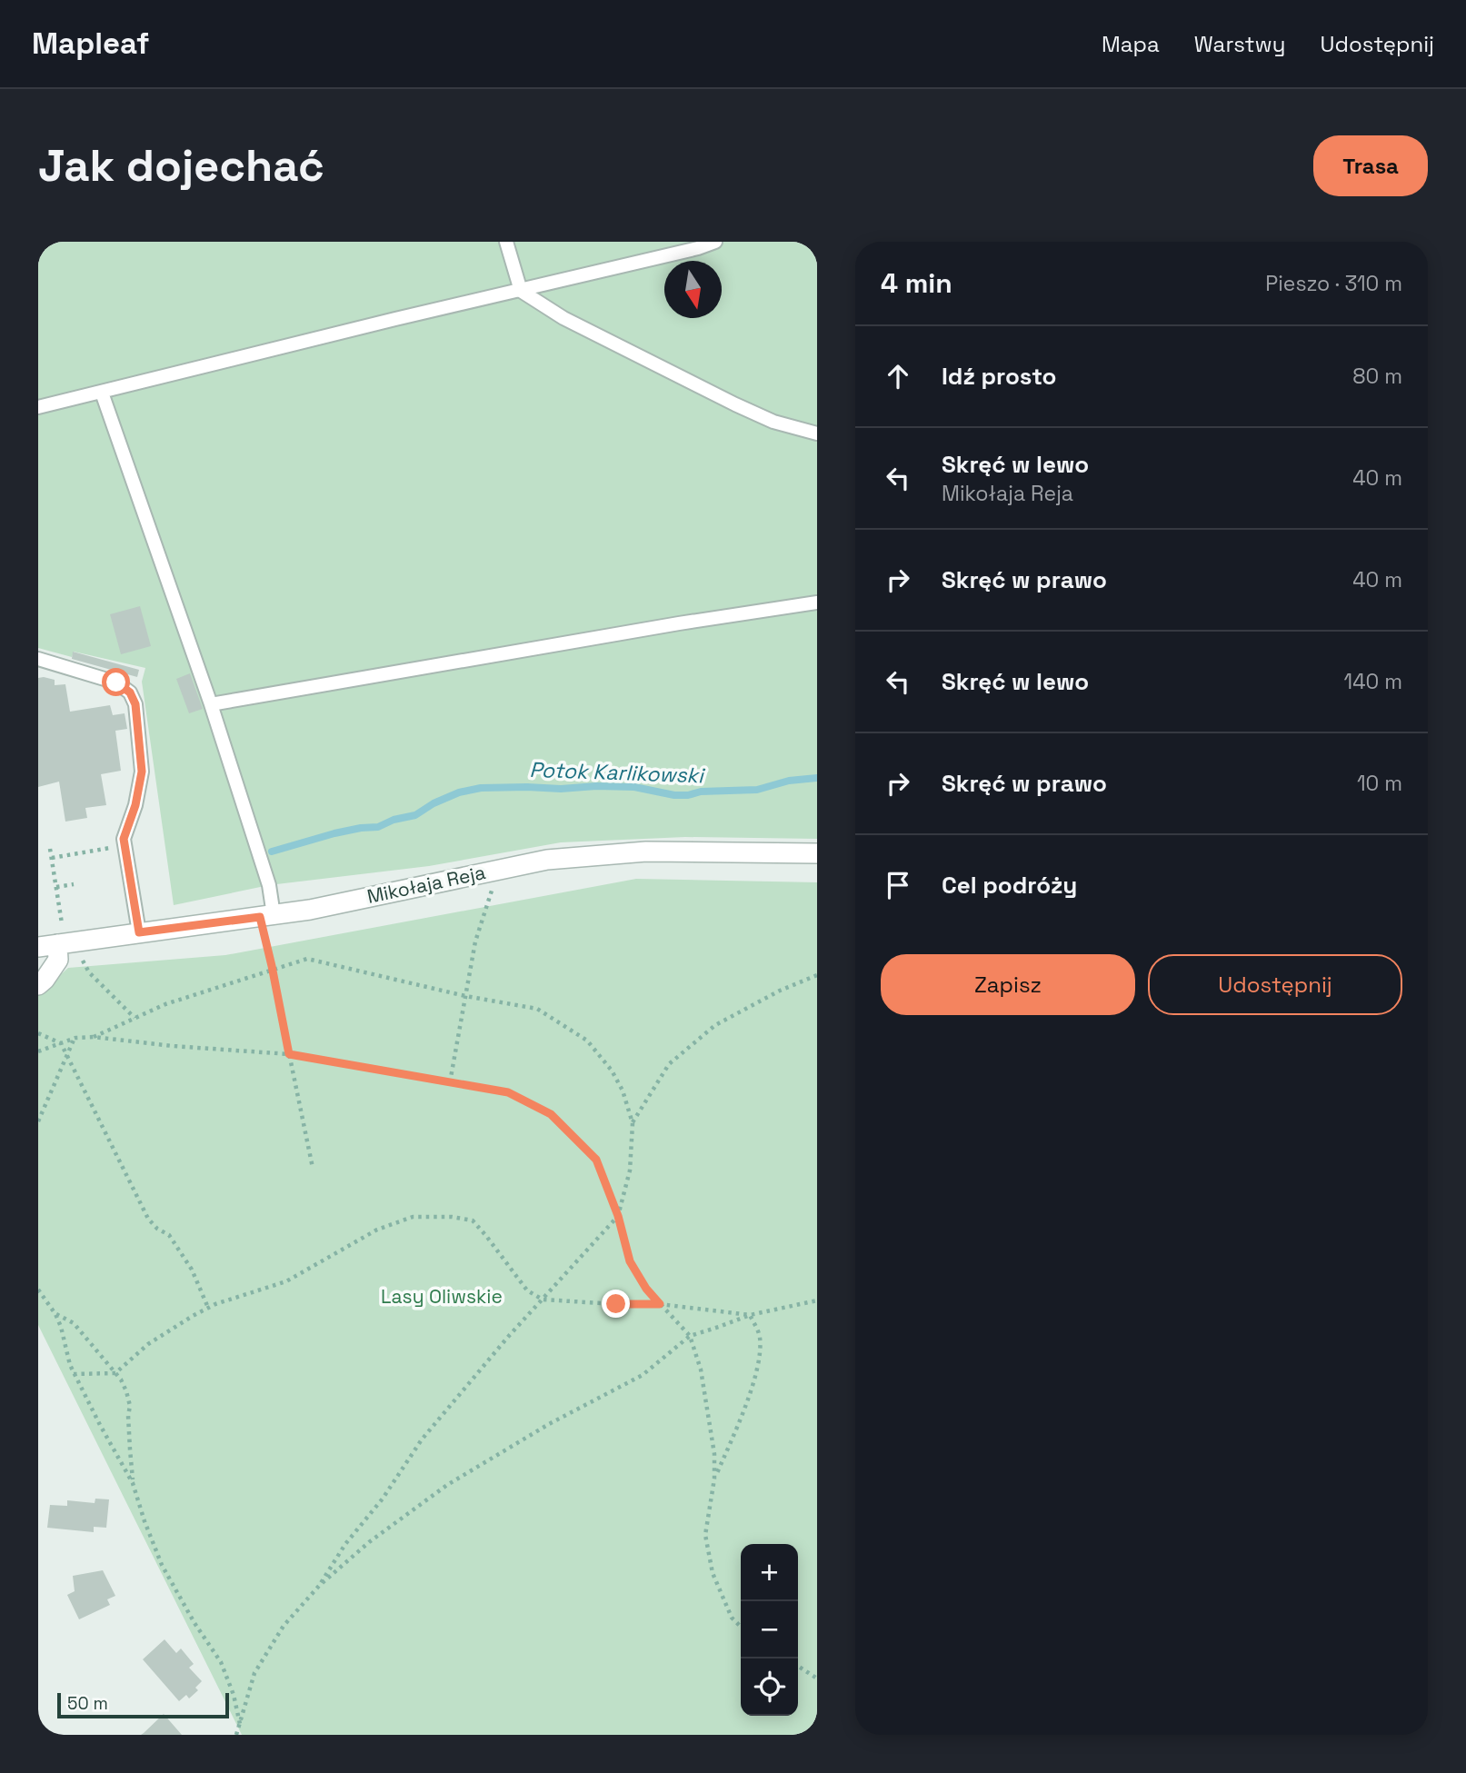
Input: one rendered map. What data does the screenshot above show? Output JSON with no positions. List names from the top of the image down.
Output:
{
  "streets": {
    "street": ["Mikołaja Reja"]
  },
  "water": ["Potok Karlikowski"],
  "parks": ["Lasy Oliwskie"],
  "scale_bar": "50 m",
  "north": "bottom",
  "page": {
    "header": "Mapleaf",
    "nav": ["Mapa", "Warstwy", "Udostępnij"],
    "buttons": [
      "Trasa",
      ["Zapisz", "Udostępnij"]
    ],
    "title": "Jak dojechać",
    "heading": ["4 min", "Pieszo · 310 m"],
    "list": [
      ["Idź prosto", "80 m"],
      ["Skręć w lewo", "Mikołaja Reja", "40 m"],
      ["Skręć w prawo", "40 m"],
      ["Skręć w lewo", "140 m"],
      ["Skręć w prawo", "10 m"],
      "Cel podróży"
    ],
    "map_buttons": ["+", "−"],
    "scale": "50 m"
  }
}
